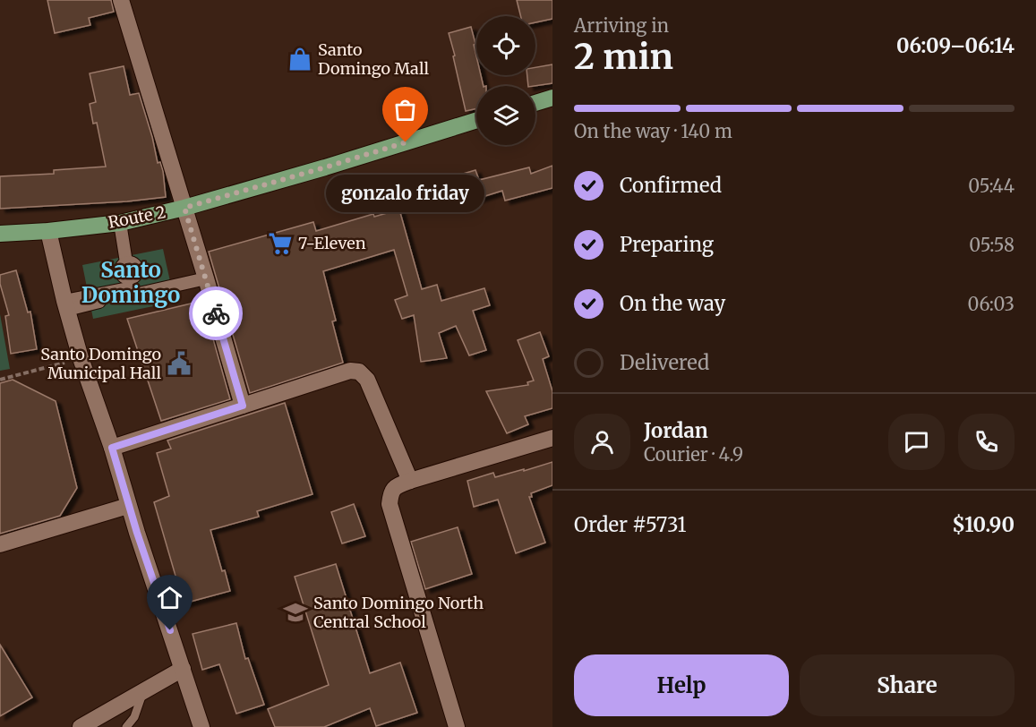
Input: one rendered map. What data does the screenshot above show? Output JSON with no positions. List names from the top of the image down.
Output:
{
  "streets": {
    "highway": ["Route 2"]
  },
  "districts": ["Santo Domingo"],
  "places": {
    "shop": ["Santo Domingo Mall"],
    "other": ["gonzalo friday"],
    "supermarket": ["7-Eleven"],
    "public building": ["Santo Domingo Municipal Hall"],
    "school or university": ["Santo Domingo North Central School"]
  },
  "page": {
    "heading": ["2 min", "Arriving in", "06:09–06:14"],
    "panel": [
      "Jordan",
      "Courier · 4.9",
      "Order #5731",
      "$10.90"
    ],
    "bar": "On the way · 140 m",
    "list": [
      ["Confirmed", "05:44"],
      ["Preparing", "05:58"],
      ["On the way", "06:03"],
      "Delivered"
    ],
    "bubble": "gonzalo friday",
    "buttons": ["Help", "Share"]
  }
}
